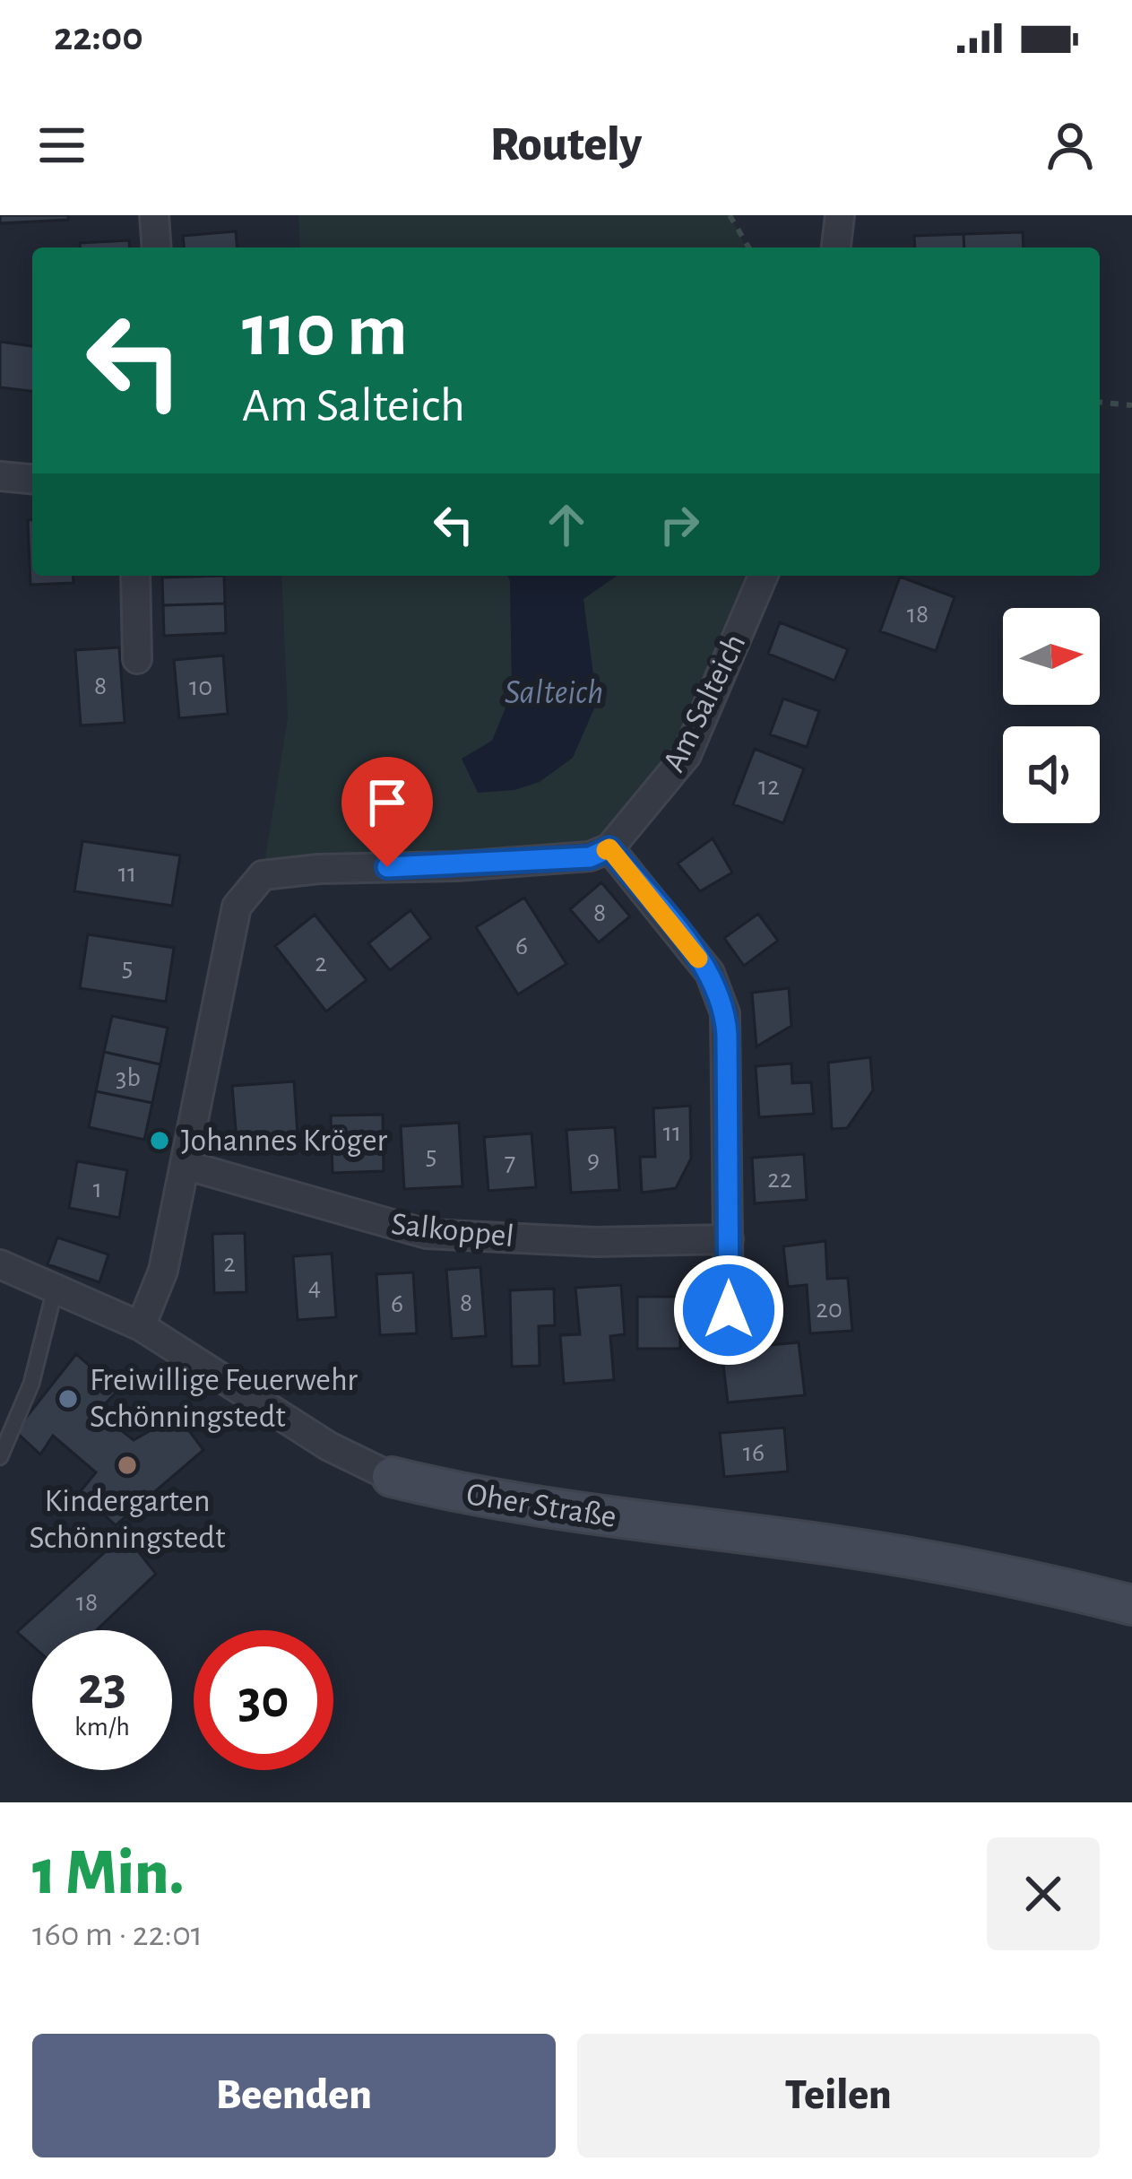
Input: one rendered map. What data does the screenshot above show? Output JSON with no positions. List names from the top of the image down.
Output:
{
  "streets": {
    "street": ["Am Salteich", "Salkoppel", "Oher Straße"]
  },
  "water": ["Salteich"],
  "places": ["Johannes Kröger", "Freiwillige Feuerwehr Schönningstedt", "Kindergarten Schönningstedt"],
  "house_numbers": [
    "18",
    "8",
    "10",
    "12",
    "11",
    "8",
    "6",
    "2",
    "5",
    "3b",
    "11",
    "5",
    "9",
    "7",
    "22",
    "1",
    "2",
    "4",
    "8",
    "6",
    "20",
    "16",
    "18"
  ],
  "north": "right",
  "page": {
    "status": "22:00",
    "header": "Routely",
    "turn": ["110 m", "Am Salteich"],
    "speed": "23 km/h",
    "limit": "30",
    "heading": ["1 Min.", "160 m · 22:01"],
    "buttons": ["Beenden", "Teilen"]
  }
}
